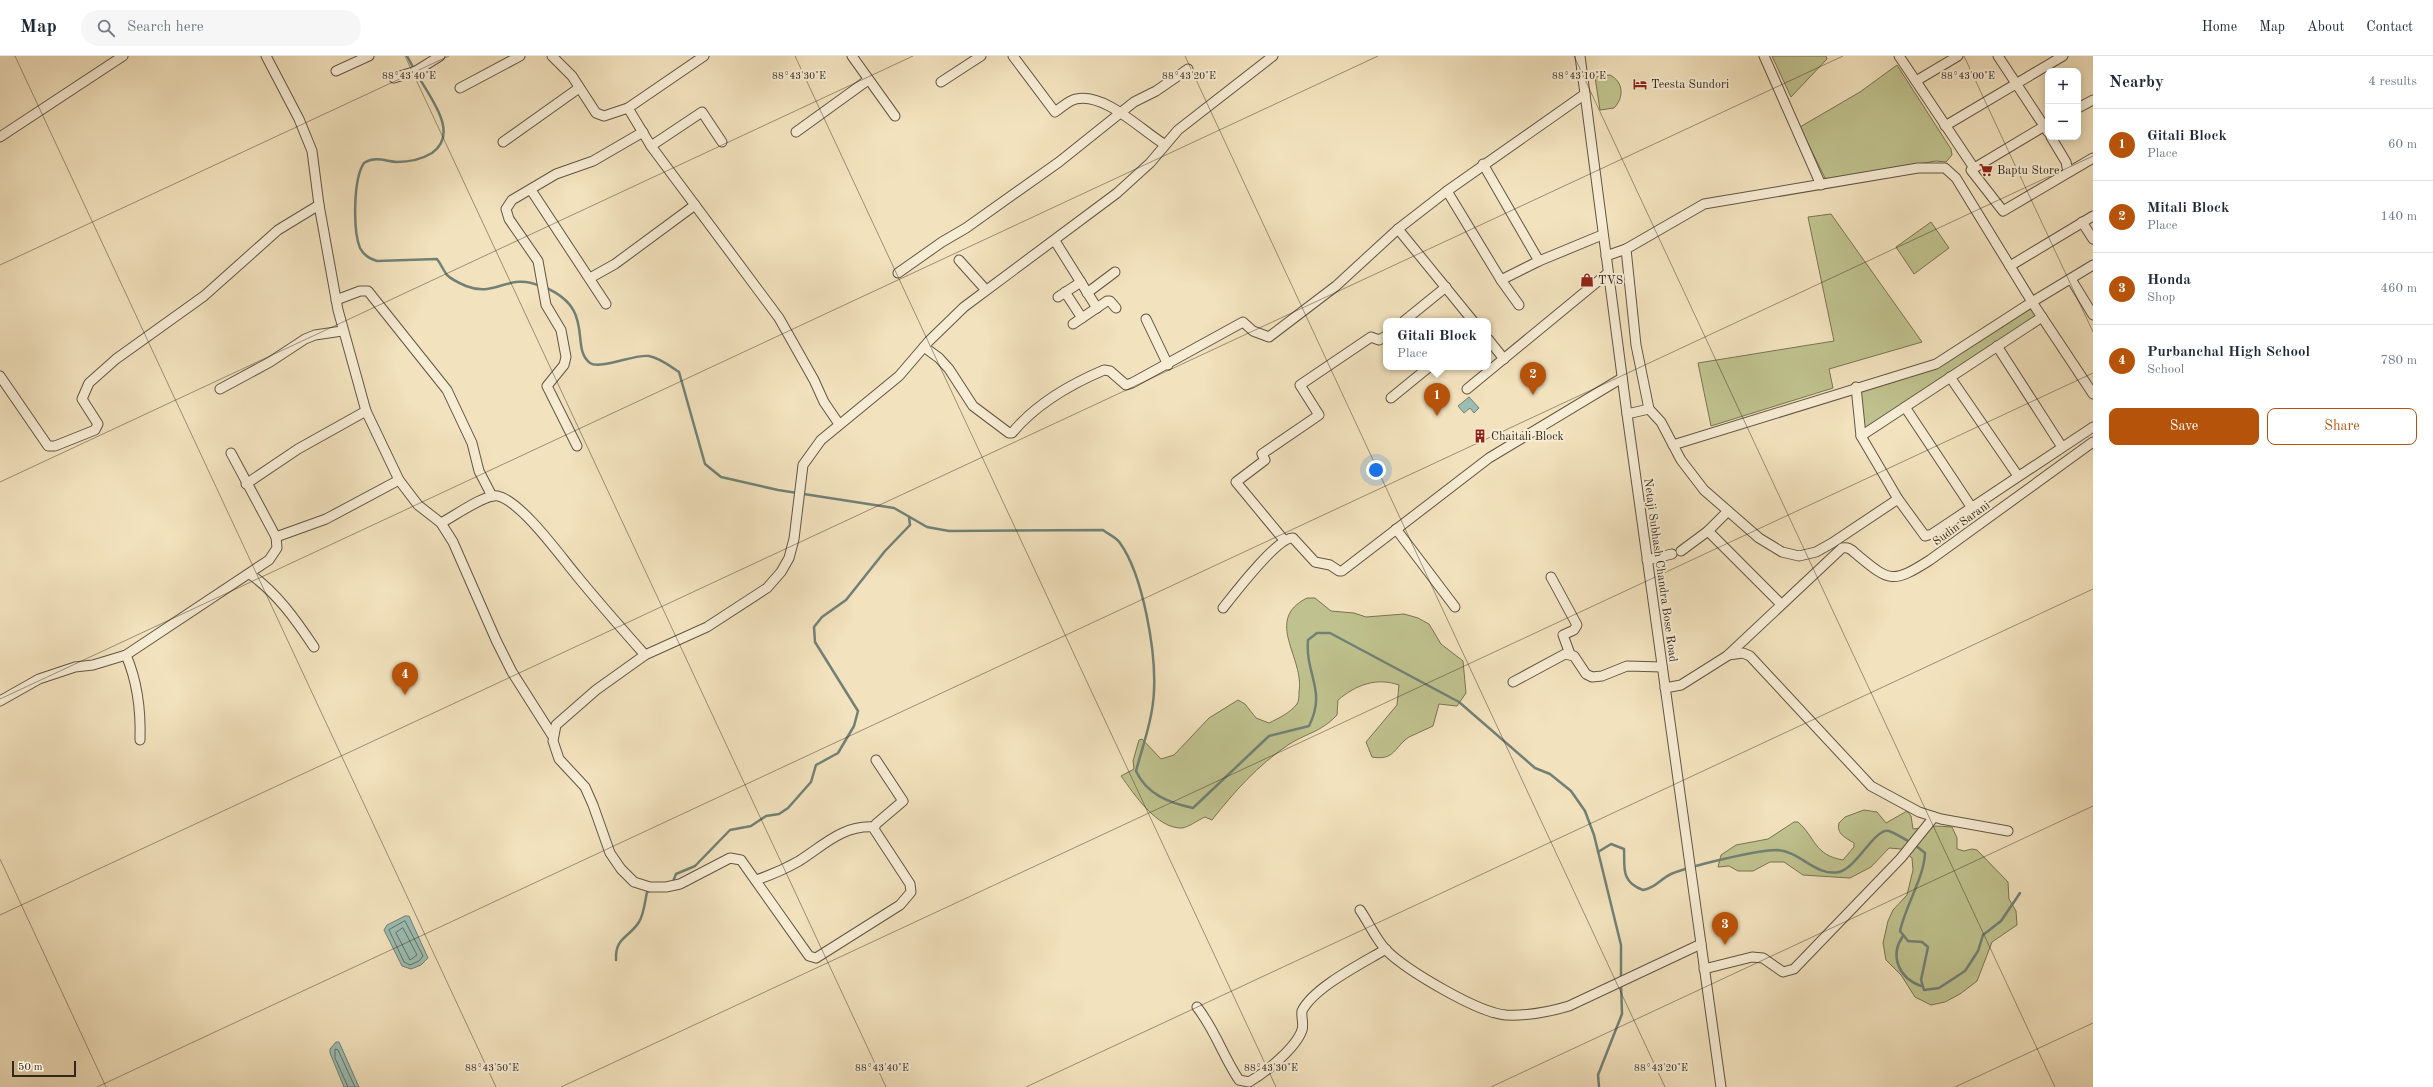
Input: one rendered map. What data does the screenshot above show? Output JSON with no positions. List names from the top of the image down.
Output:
{
  "streets": {
    "street": ["Sudin Sarani", "Netaji Subhash Chandra Bose Road"]
  },
  "places": {
    "hotel": ["Teesta Sundori"],
    "supermarket": ["Baptu Store"],
    "shop": ["TVS"],
    "building": ["Chaitali Block"]
  },
  "scale_bar": "50 m",
  "page": {
    "header": "Map",
    "search": "Search here",
    "nav": [
      "Home",
      "Map",
      "About",
      "Contact"
    ],
    "heading": ["Nearby", "4 results"],
    "map_buttons": ["+", "−"],
    "list": [
      {
        "mark": "1",
        "name": "Gitali Block",
        "note": "Place",
        "value": "60 m"
      },
      {
        "mark": "2",
        "name": "Mitali Block",
        "note": "Place",
        "value": "140 m"
      },
      {
        "mark": "3",
        "name": "Honda",
        "note": "Shop",
        "value": "460 m"
      },
      {
        "mark": "4",
        "name": "Purbanchal High School",
        "note": "School",
        "value": "780 m"
      }
    ],
    "popup": ["Gitali Block", "Place"],
    "pins": [
      "2",
      "1",
      "4",
      "3"
    ],
    "buttons": ["Save", "Share"],
    "scale": "50 m"
  },
  "coordinates": [
    "88°43'40\"E",
    "88°43'30\"E",
    "88°43'20\"E",
    "88°43'10\"E",
    "88°43'00\"E",
    "88°43'50\"E"
  ]
}
